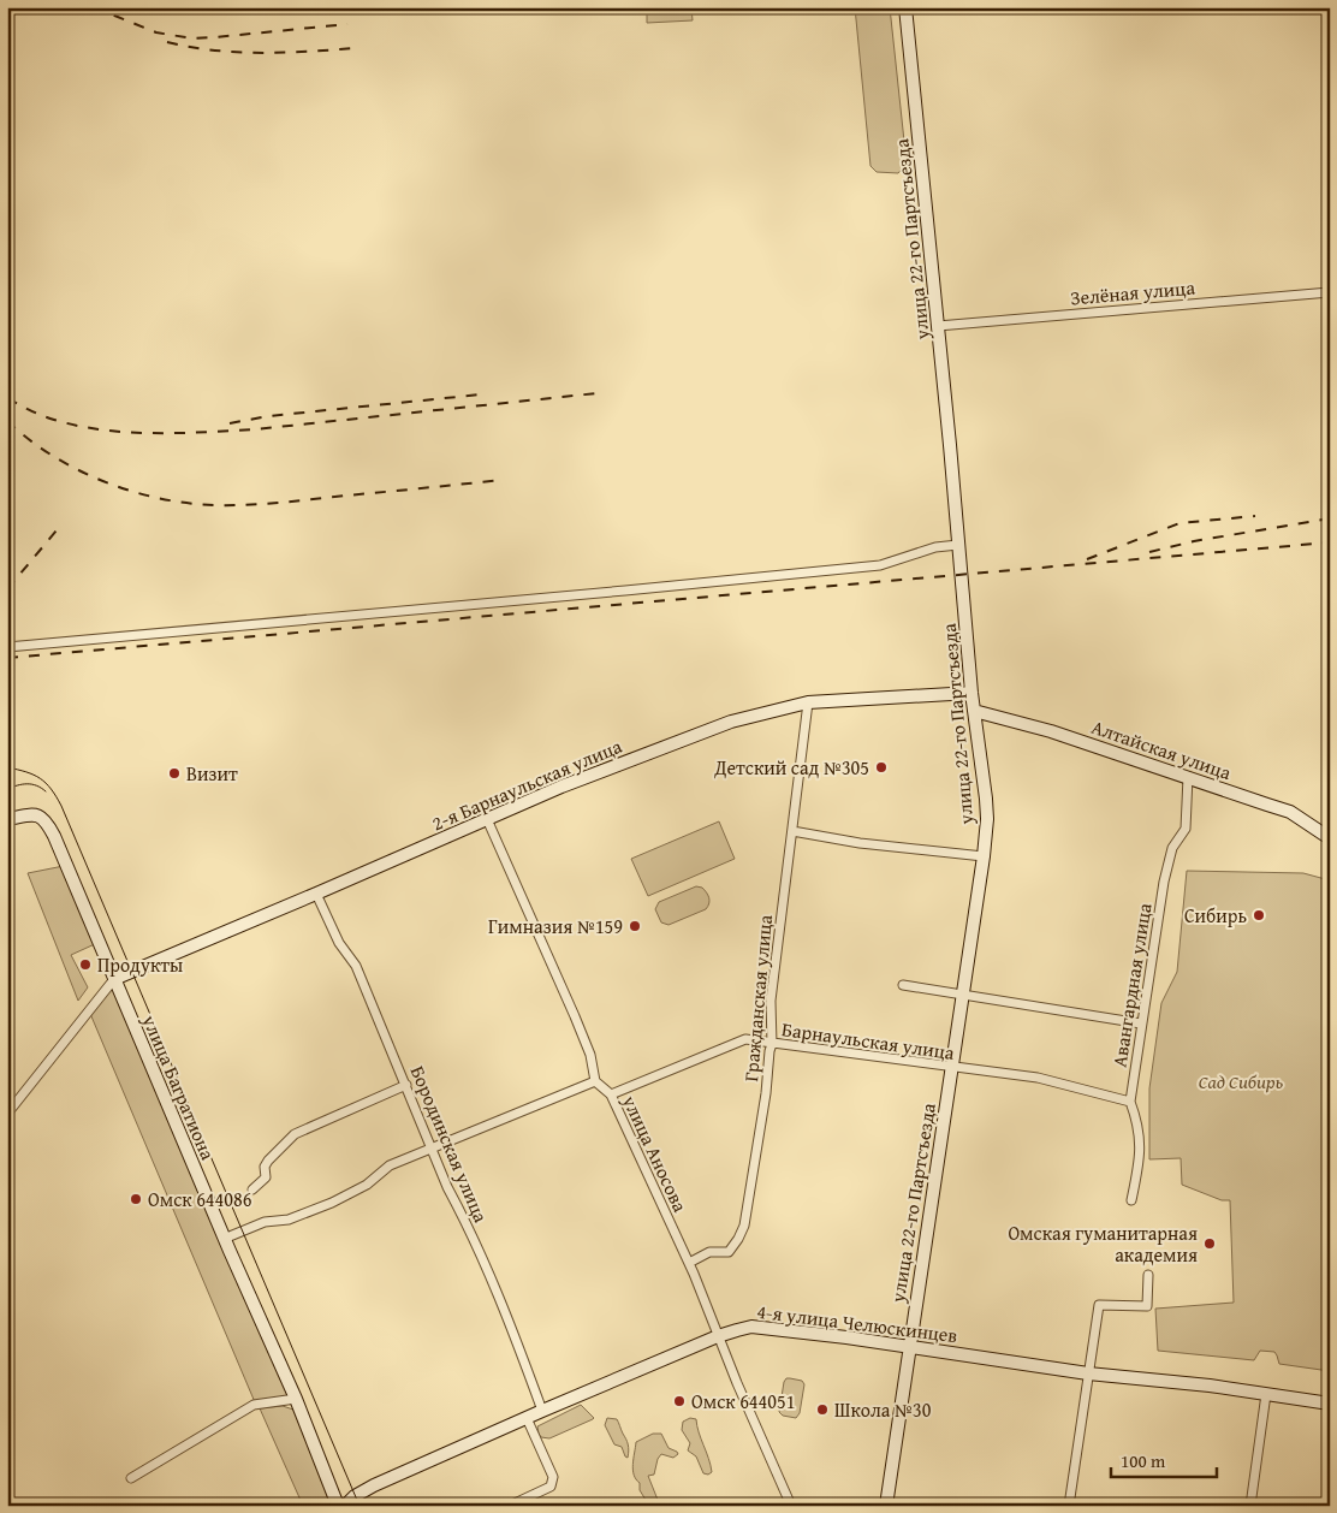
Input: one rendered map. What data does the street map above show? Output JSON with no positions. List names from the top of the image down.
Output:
{
  "streets": {
    "main road": [
      "улица 22-го Партсъезда",
      "Алтайская улица",
      "2-я Барнаульская улица",
      "улица Багратиона",
      "4-я улица Челюскинцев"
    ],
    "street": [
      "Зелёная улица",
      "Авангардная улица",
      "Гражданская улица",
      "Барнаульская улица",
      "Бородинская улица",
      "улица Аносова"
    ]
  },
  "crossings": [
    ["улица 22-го Партсъезда", "Зелёная улица"],
    ["улица 22-го Партсъезда", "Алтайская улица"],
    ["улица 22-го Партсъезда", "2-я Барнаульская улица"],
    ["улица 22-го Партсъезда", "Барнаульская улица"],
    ["улица 22-го Партсъезда", "4-я улица Челюскинцев"],
    ["Алтайская улица", "Авангардная улица"],
    ["2-я Барнаульская улица", "Гражданская улица"],
    ["2-я Барнаульская улица", "улица Багратиона"],
    ["2-я Барнаульская улица", "Бородинская улица"],
    ["Авангардная улица", "Барнаульская улица"],
    ["Гражданская улица", "Барнаульская улица"],
    ["Гражданская улица", "улица Аносова"],
    ["Барнаульская улица", "улица Аносова"],
    ["Бородинская улица", "4-я улица Челюскинцев"],
    ["улица Аносова", "4-я улица Челюскинцев"]
  ],
  "parks": ["Сад Сибирь"],
  "places": [
    "Детский сад №305",
    "Визит",
    "Сибирь",
    "Гимназия №159",
    "Продукты",
    "Омск 644086",
    "Омская гуманитарная академия",
    "Омск 644051",
    "Школа №30"
  ],
  "scale_bar": "100 m"
}
